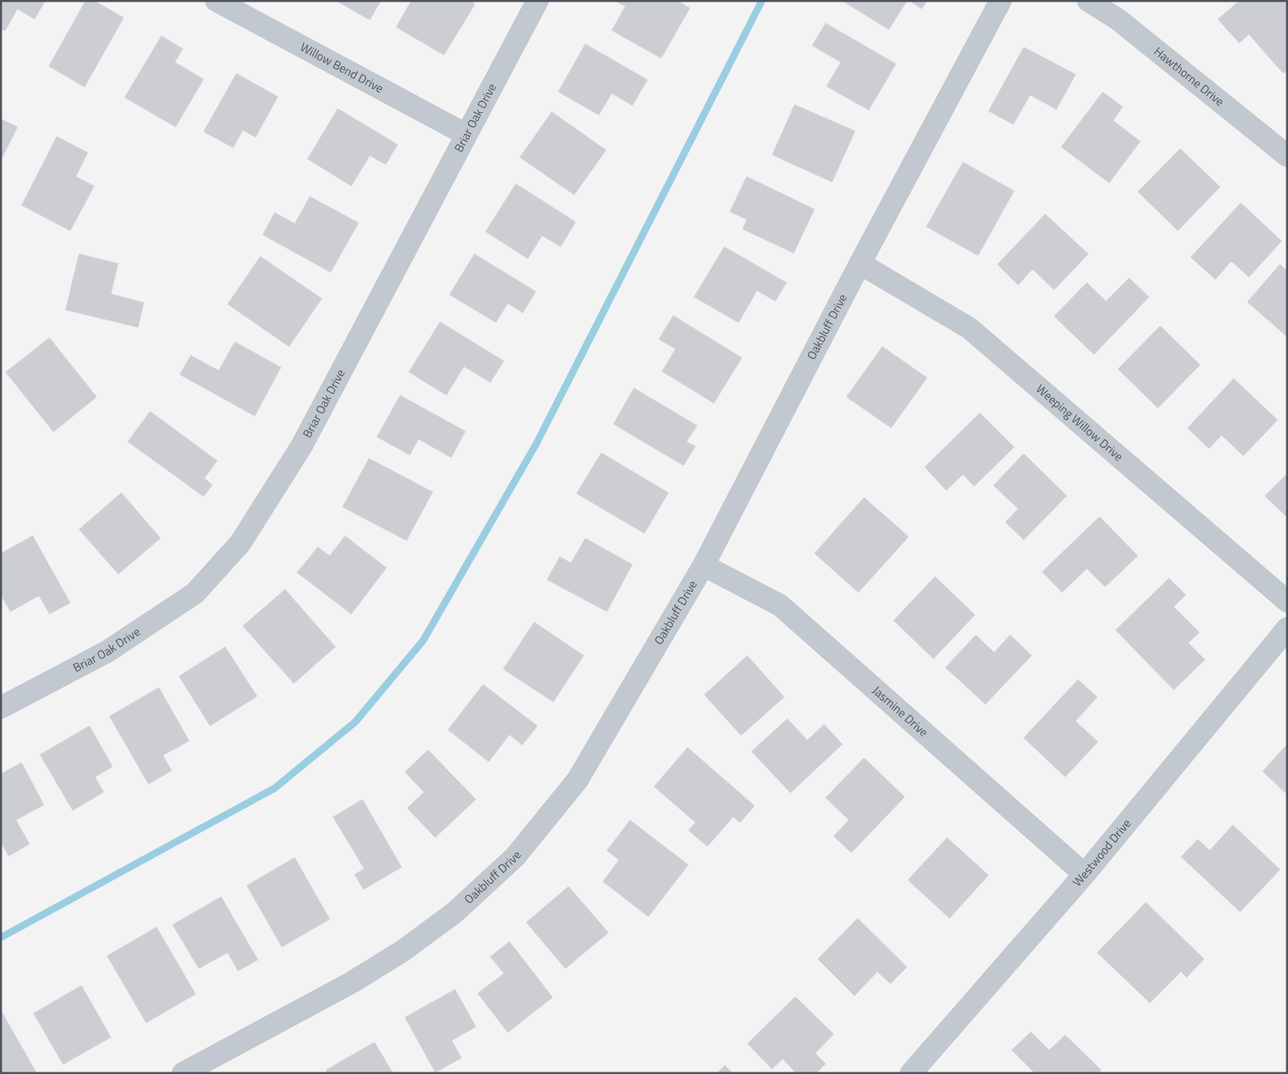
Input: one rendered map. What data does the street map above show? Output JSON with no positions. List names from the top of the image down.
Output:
{
  "streets": {
    "street": [
      "Willow Bend Drive",
      "Hawthorne Drive",
      "Briar Oak Drive",
      "Oakbluff Drive",
      "Weeping Willow Drive",
      "Jasmine Drive",
      "Westwood Drive"
    ]
  },
  "crossings": [
    ["Willow Bend Drive", "Briar Oak Drive"],
    ["Oakbluff Drive", "Weeping Willow Drive"],
    ["Oakbluff Drive", "Jasmine Drive"],
    ["Jasmine Drive", "Westwood Drive"]
  ]
}
